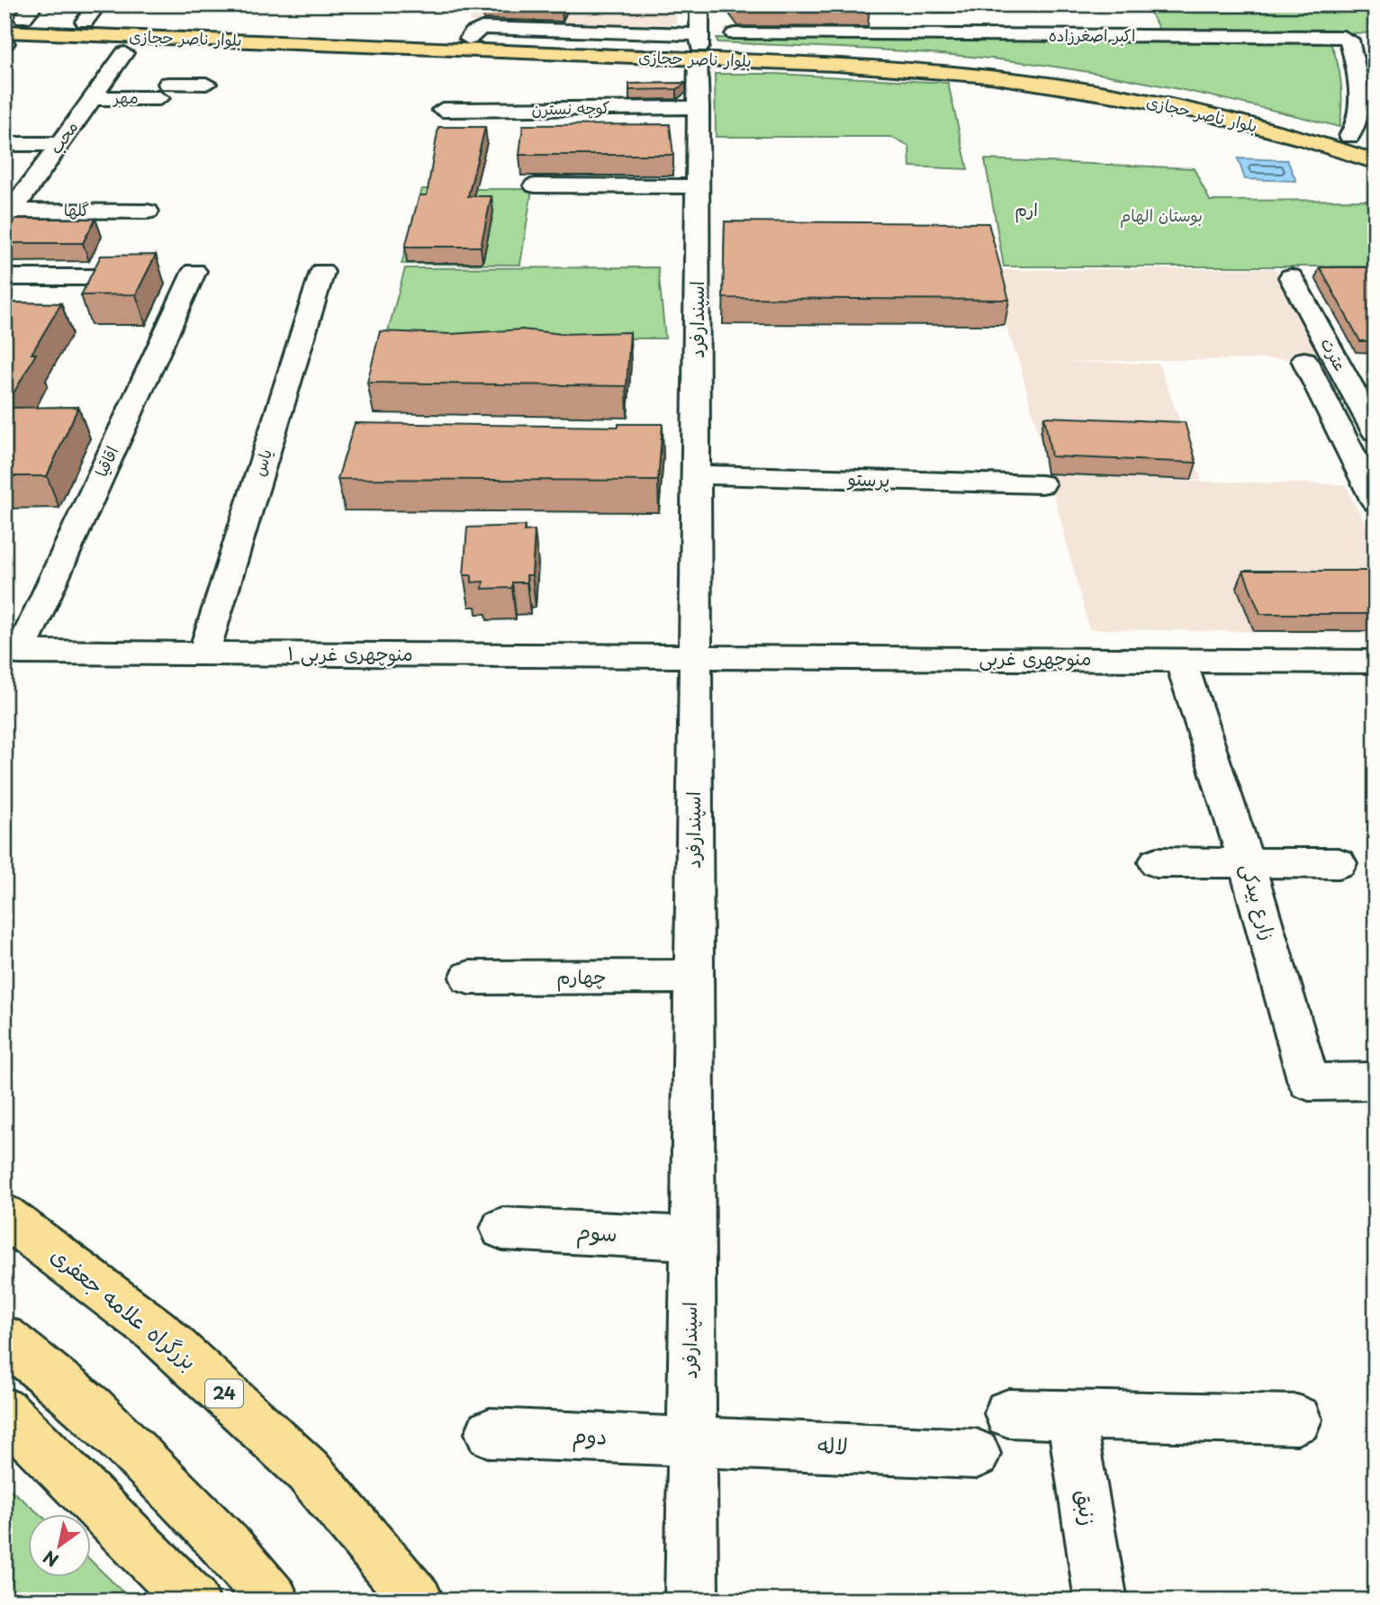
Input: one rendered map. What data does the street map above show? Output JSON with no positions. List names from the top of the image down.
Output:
{
  "streets": {
    "main road": ["بلوار ناصر حجازی", "بزرگراه علامه جعفری", "24"],
    "street": [
      "اکبر اصغرزاده",
      "مهر",
      "کوچه نسترن",
      "محب",
      "گلها",
      "اسپندارفرد",
      "عترت",
      "اقاقیا",
      "یاس",
      "پرستو",
      "منوچهری غربی ۱",
      "منوچهری غربی",
      "زارع بیدکی",
      "چهارم",
      "سوم",
      "دوم",
      "لاله",
      "زنبق"
    ]
  },
  "crossings": [
    ["اکبر اصغرزاده", "بلوار ناصر حجازی"],
    ["بلوار ناصر حجازی", "اسپندارفرد"],
    ["مهر", "محب"],
    ["کوچه نسترن", "اسپندارفرد"],
    ["محب", "گلها"],
    ["اسپندارفرد", "پرستو"],
    ["اسپندارفرد", "منوچهری غربی ۱"],
    ["اسپندارفرد", "منوچهری غربی"],
    ["اسپندارفرد", "چهارم"],
    ["اسپندارفرد", "سوم"],
    ["اسپندارفرد", "دوم"],
    ["اسپندارفرد", "لاله"],
    ["اقاقیا", "منوچهری غربی ۱"],
    ["یاس", "منوچهری غربی ۱"],
    ["منوچهری غربی ۱", "منوچهری غربی"],
    ["منوچهری غربی", "زارع بیدکی"],
    ["دوم", "لاله"]
  ],
  "districts": ["ارم"],
  "parks": ["بوستان الهام"],
  "north": "bottom left"
}
